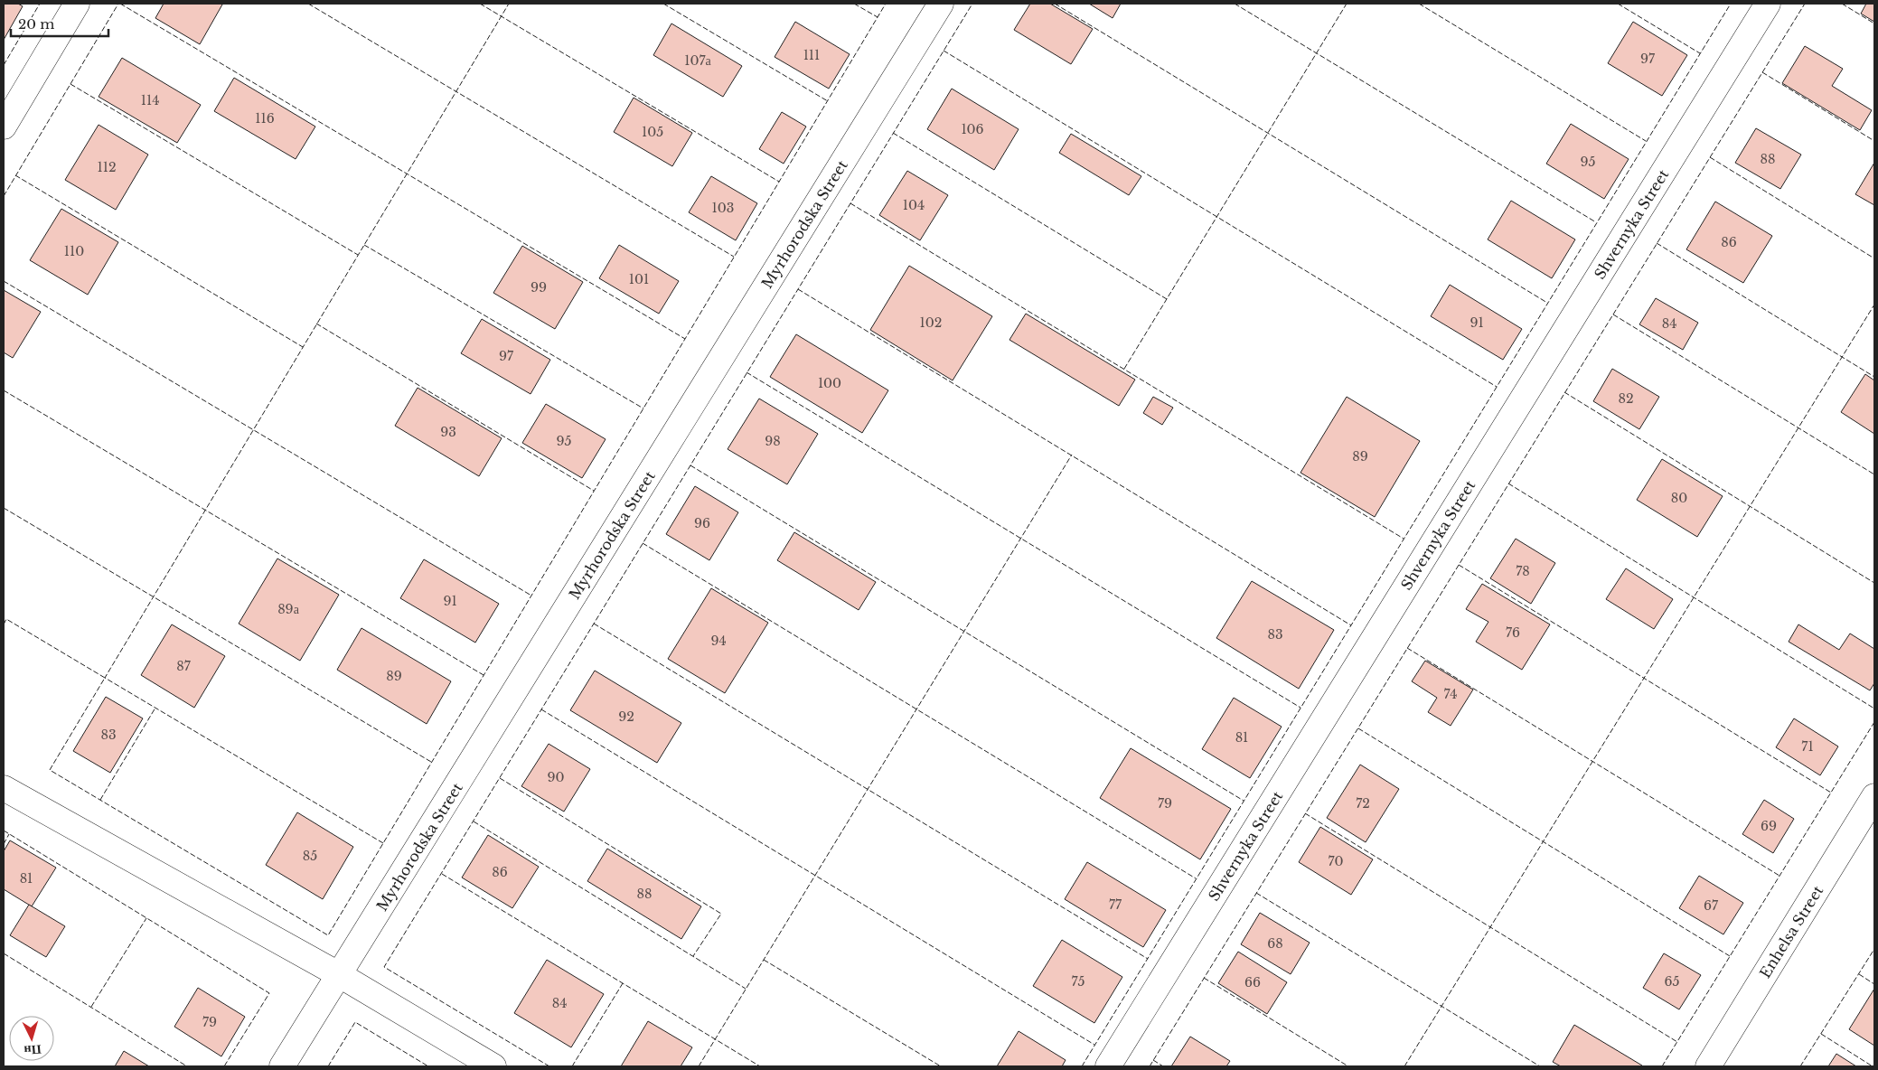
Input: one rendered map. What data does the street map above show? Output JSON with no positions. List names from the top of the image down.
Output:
{
  "streets": {
    "street": ["Myrhorodska Street", "Shvernyka Street", "Enhelsa Street"]
  },
  "house_numbers": [
    "111",
    "97",
    "107а",
    "114",
    "116",
    "106",
    "105",
    "88",
    "95",
    "112",
    "104",
    "103",
    "86",
    "110",
    "101",
    "99",
    "102",
    "91",
    "84",
    "97",
    "100",
    "82",
    "93",
    "95",
    "98",
    "89",
    "80",
    "96",
    "78",
    "91",
    "89а",
    "76",
    "83",
    "94",
    "87",
    "89",
    "74",
    "92",
    "83",
    "81",
    "71",
    "90",
    "79",
    "72",
    "69",
    "85",
    "70",
    "86",
    "81",
    "88",
    "77",
    "67",
    "68",
    "75",
    "65",
    "66",
    "84",
    "79"
  ],
  "scale_bar": "20 m",
  "north": "bottom"
}
